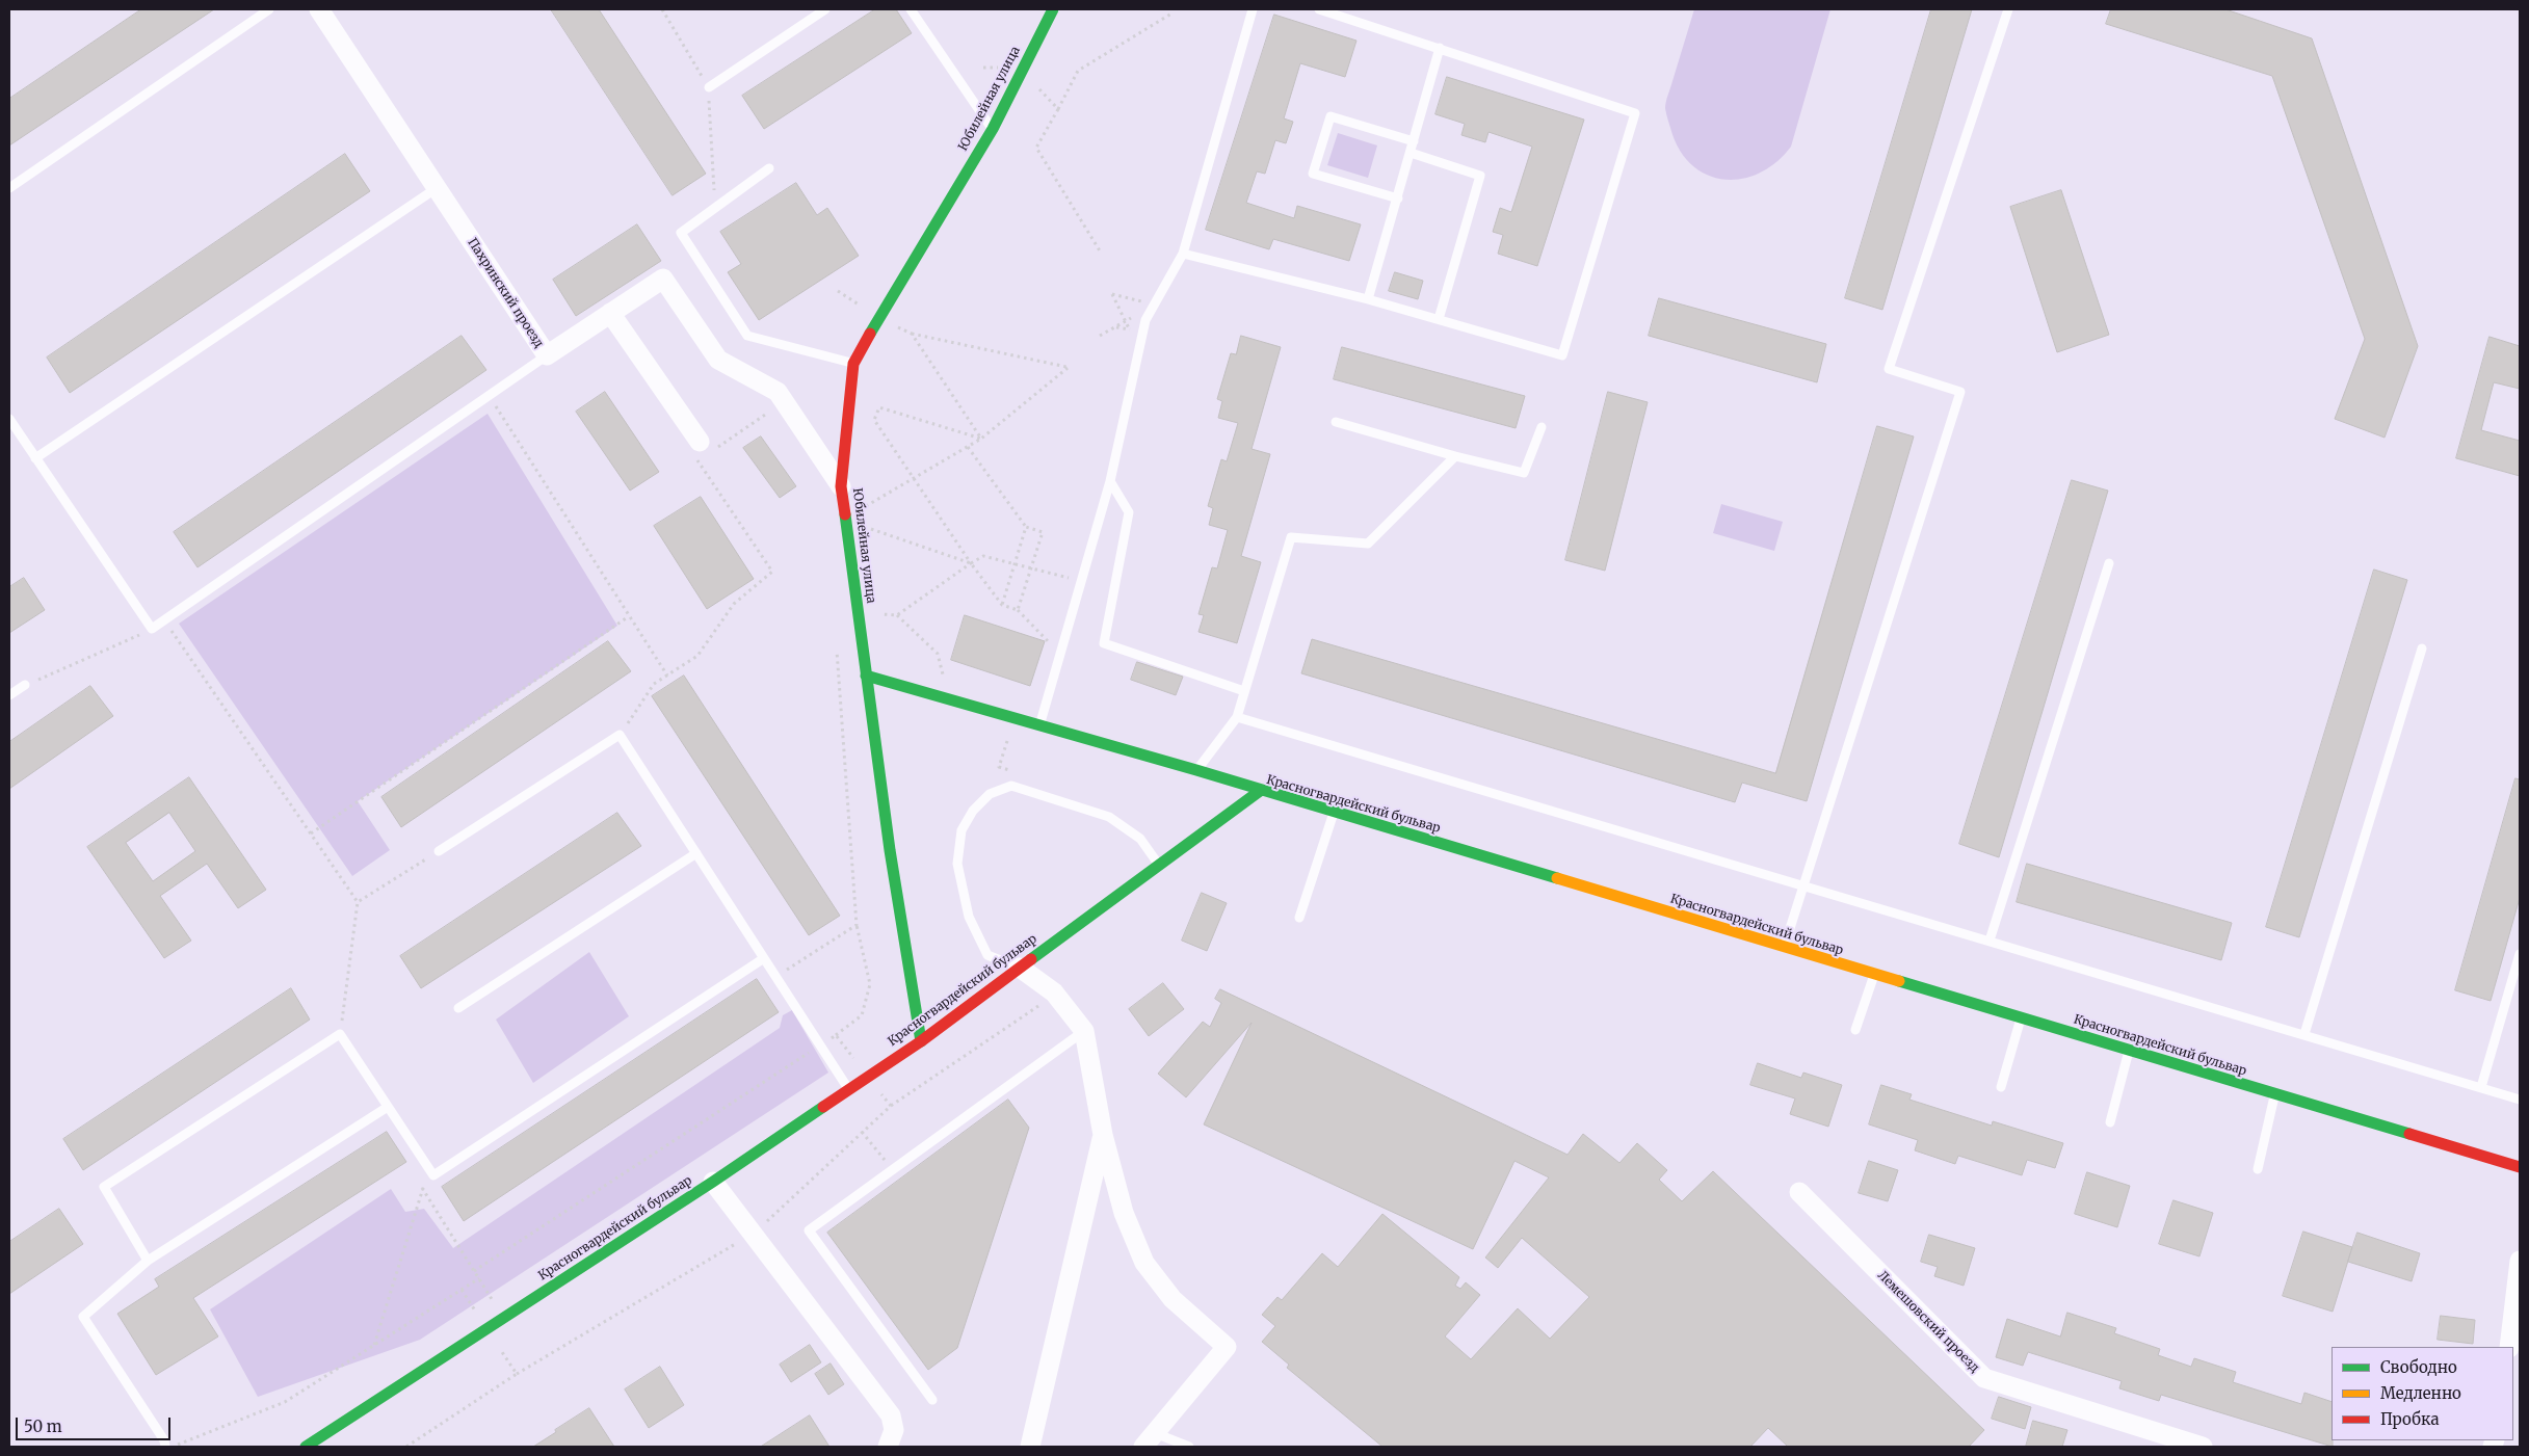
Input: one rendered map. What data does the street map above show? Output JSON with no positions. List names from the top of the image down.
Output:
{
  "streets": {
    "street": [
      "Юбилейная улица",
      "Пахринский проезд",
      "Красногвардейский бульвар",
      "Лемешовский проезд"
    ]
  },
  "crossings": [
    ["Юбилейная улица", "Пахринский проезд"],
    ["Юбилейная улица", "Красногвардейский бульвар"]
  ],
  "legend": ["Свободно", "Медленно", "Пробка"],
  "scale_bar": "50 m"
}
